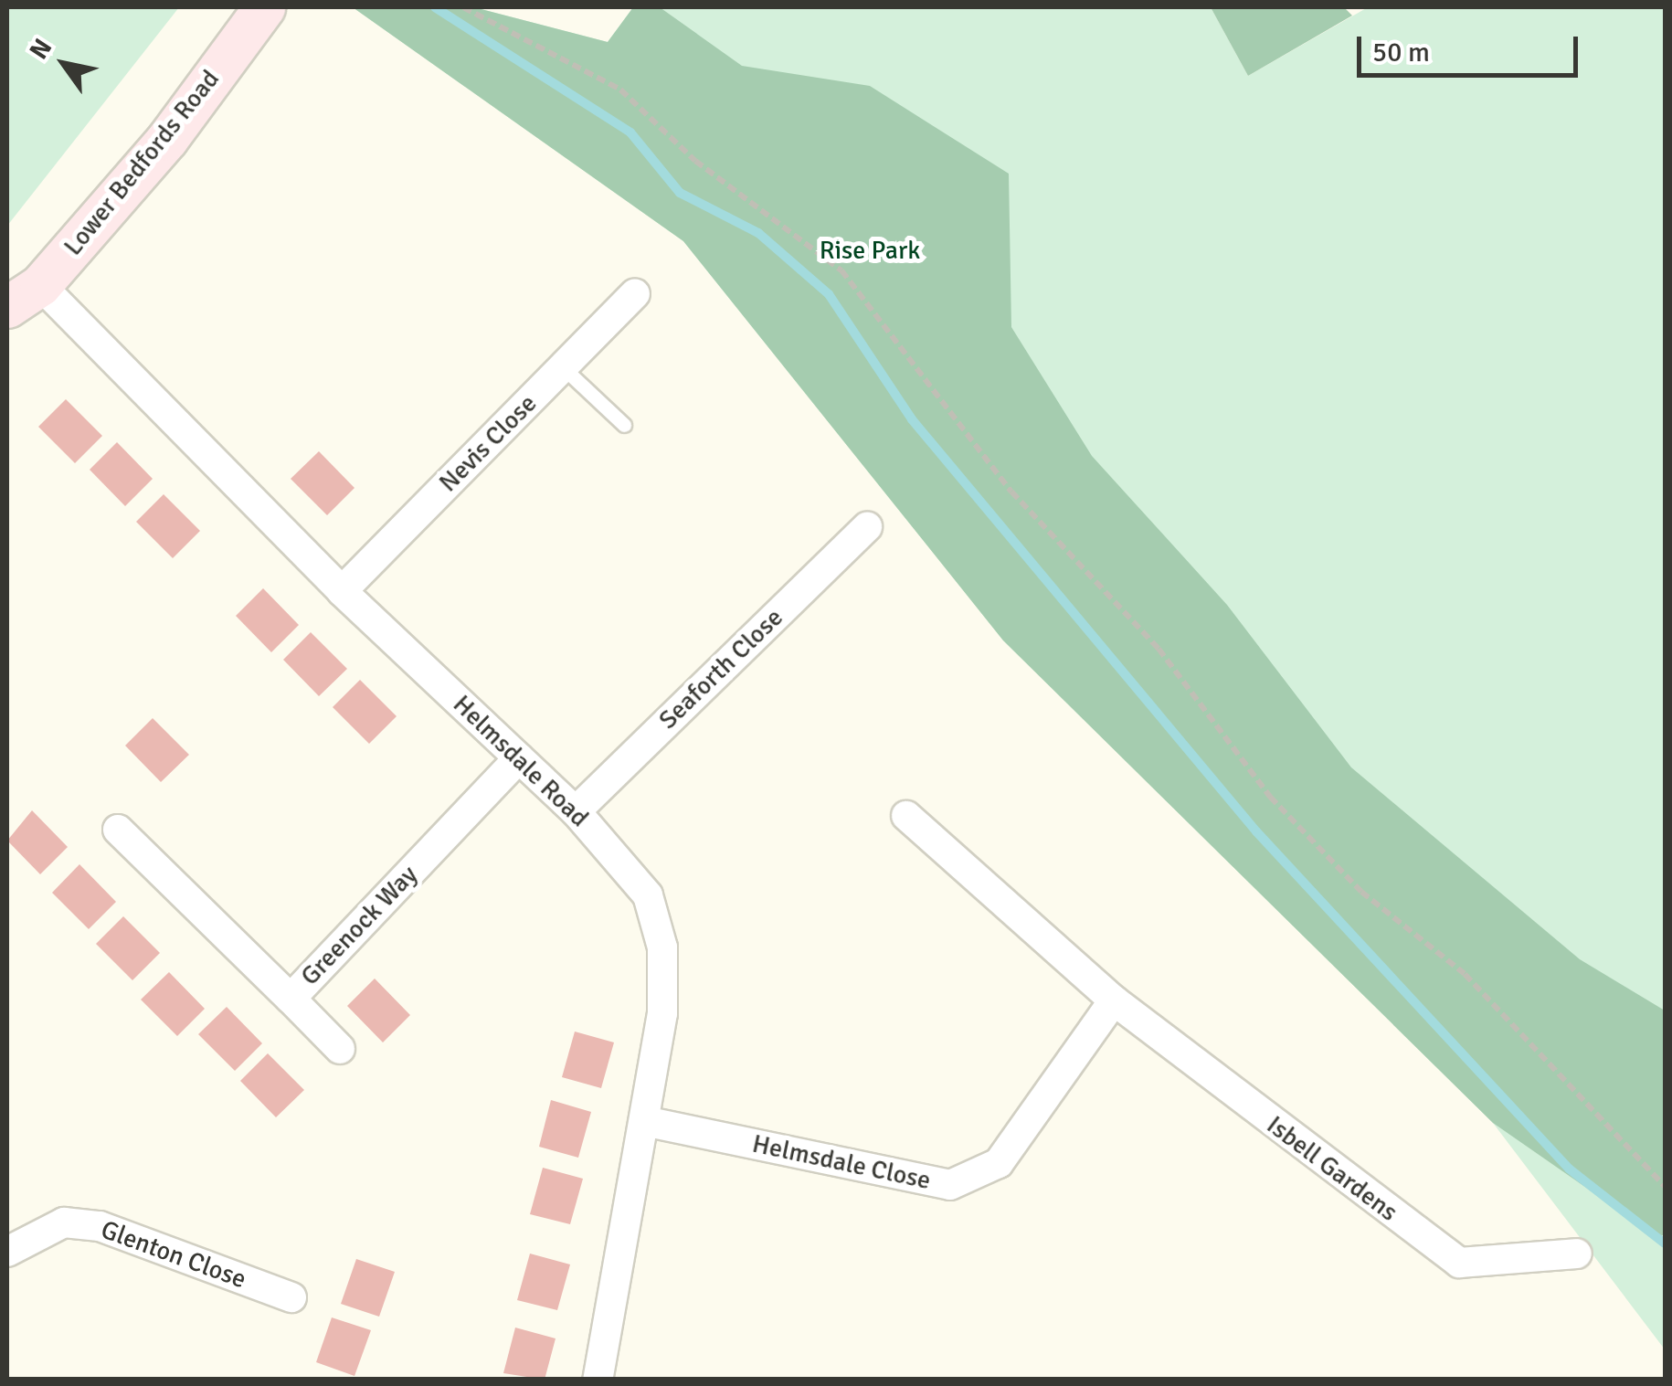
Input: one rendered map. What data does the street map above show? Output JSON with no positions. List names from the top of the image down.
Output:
{
  "streets": {
    "street": [
      "Lower Bedfords Road",
      "Nevis Close",
      "Seaforth Close",
      "Helmsdale Road",
      "Greenock Way",
      "Helmsdale Close",
      "Isbell Gardens",
      "Glenton Close"
    ]
  },
  "crossings": [
    ["Lower Bedfords Road", "Helmsdale Road"],
    ["Nevis Close", "Helmsdale Road"],
    ["Seaforth Close", "Helmsdale Road"],
    ["Helmsdale Road", "Greenock Way"],
    ["Helmsdale Road", "Helmsdale Close"],
    ["Helmsdale Close", "Isbell Gardens"]
  ],
  "parks": ["Rise Park"],
  "scale_bar": "50 m",
  "north": "top left"
}
